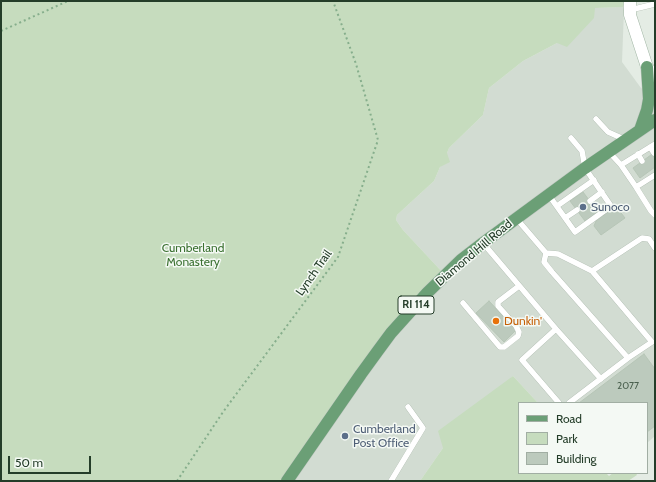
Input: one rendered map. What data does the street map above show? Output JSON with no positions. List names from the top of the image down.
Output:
{
  "streets": {
    "main road": ["Diamond Hill Road", "RI 114"],
    "path": ["Lynch Trail"]
  },
  "parks": ["Cumberland Monastery"],
  "places": ["Sunoco", "Dunkin'", "Cumberland Post Office"],
  "house_numbers": ["2077"],
  "legend": ["Road", "Park", "Building"],
  "scale_bar": "50 m"
}
